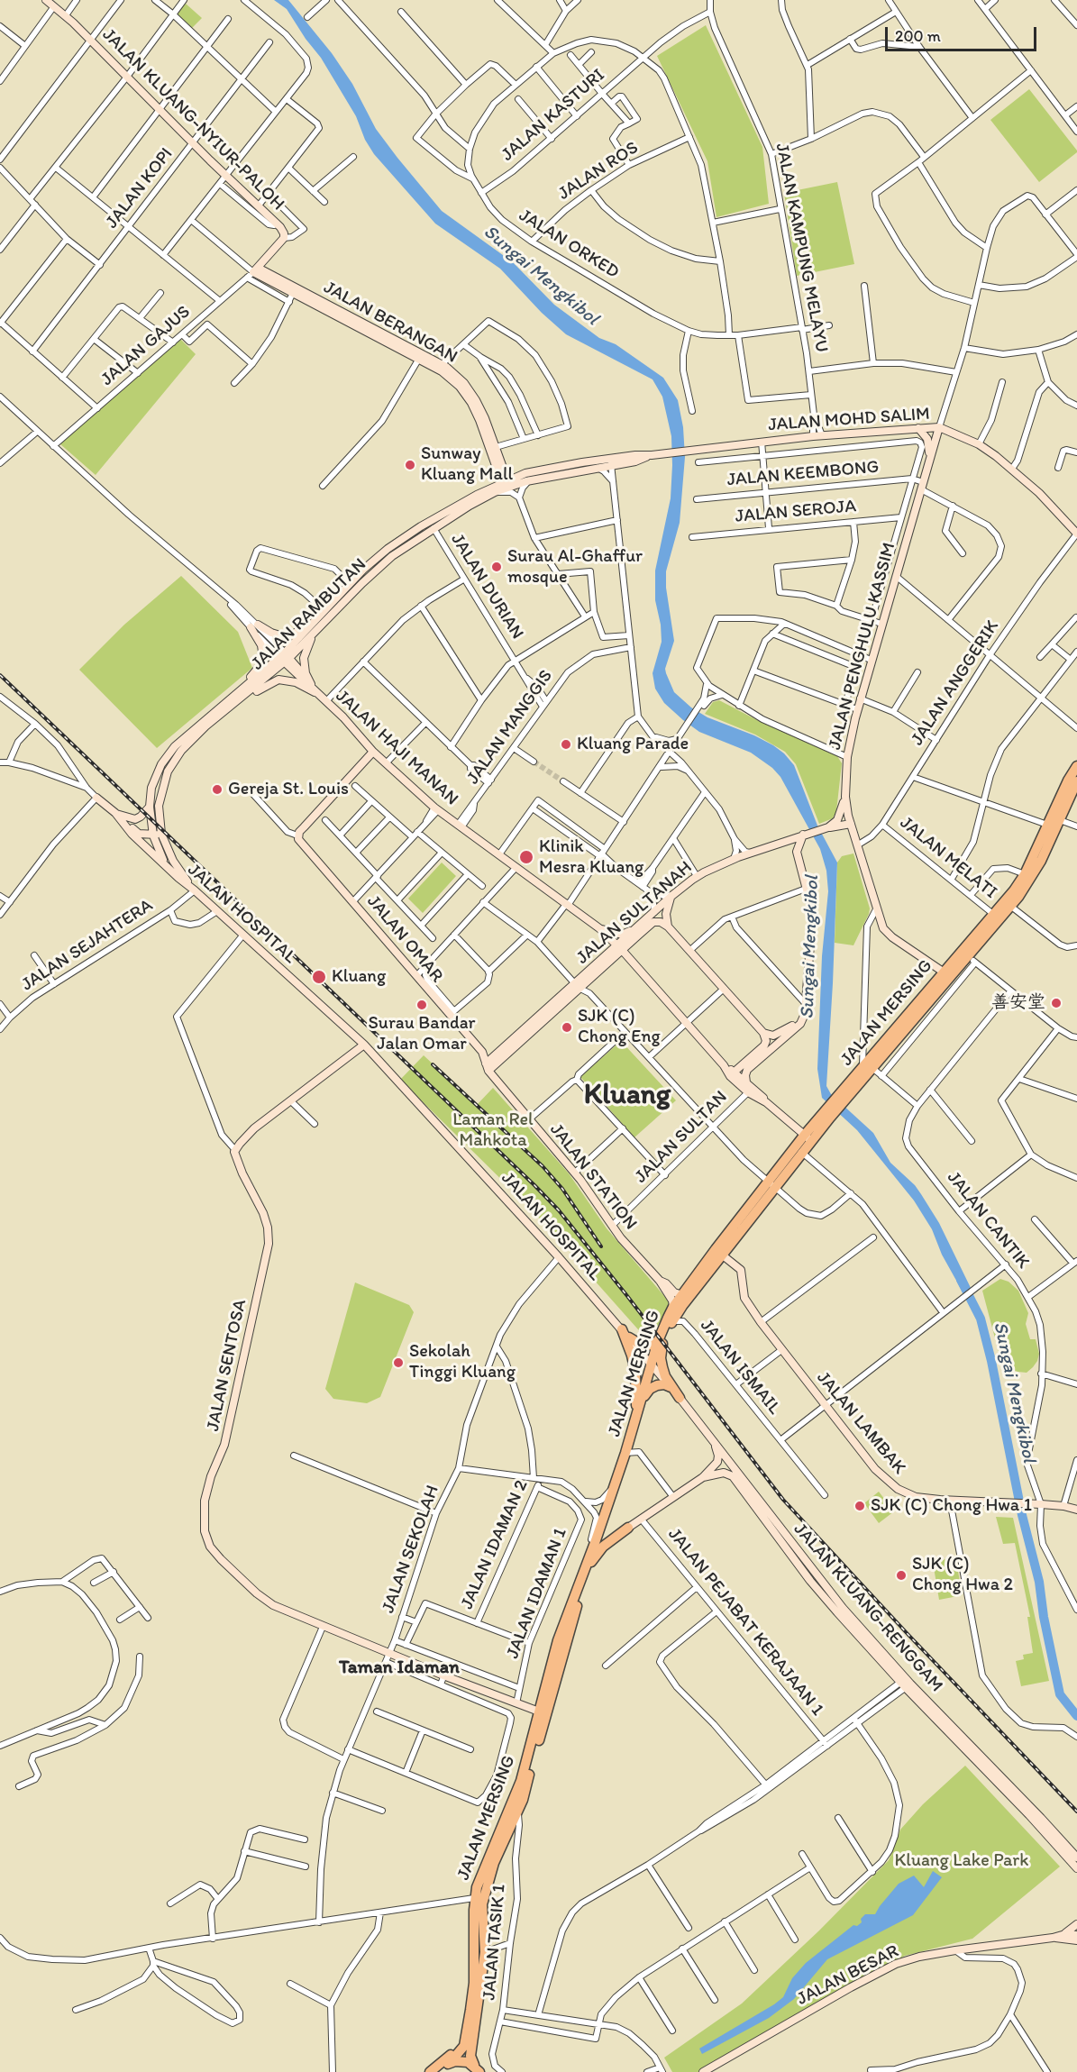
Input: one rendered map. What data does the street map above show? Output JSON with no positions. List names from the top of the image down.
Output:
{
  "streets": {
    "highway": ["JALAN MERSING"],
    "street": [
      "JALAN KASTURI",
      "JALAN KLUANG-NYIUR-PALOH",
      "JALAN ROS",
      "JALAN KOPI",
      "JALAN ORKED",
      "JALAN KAMPUNG MELAYU",
      "JALAN BERANGAN",
      "JALAN GAJUS",
      "JALAN MOHD SALIM",
      "JALAN KEEMBONG",
      "JALAN SEROJA",
      "JALAN DURIAN",
      "JALAN RAMBUTAN",
      "JALAN PENGHULU KASSIM",
      "JALAN ANGGERIK",
      "JALAN MANGGIS",
      "JALAN HAJI MANAN",
      "JALAN MELATI",
      "JALAN SULTANAH",
      "JALAN HOSPITAL",
      "JALAN OMAR",
      "JALAN SEJAHTERA",
      "JALAN SULTAN",
      "JALAN STATION",
      "JALAN CANTIK",
      "JALAN SENTOSA",
      "JALAN ISMAIL",
      "JALAN LAMBAK",
      "JALAN IDAMAN 2",
      "JALAN SEKOLAH",
      "JALAN IDAMAN 1",
      "JALAN KLUANG-RENGGAM",
      "JALAN PEJABAT KERAJAAN 1",
      "JALAN TASIK 1",
      "JALAN BESAR"
    ]
  },
  "crossings": [
    ["JALAN KASTURI", "JALAN ORKED"],
    ["JALAN KASTURI", "JALAN KAMPUNG MELAYU"],
    ["JALAN KLUANG-NYIUR-PALOH", "JALAN KOPI"],
    ["JALAN KLUANG-NYIUR-PALOH", "JALAN BERANGAN"],
    ["JALAN KLUANG-NYIUR-PALOH", "JALAN GAJUS"],
    ["JALAN ROS", "JALAN ORKED"],
    ["JALAN ORKED", "JALAN KAMPUNG MELAYU"],
    ["JALAN KAMPUNG MELAYU", "JALAN MOHD SALIM"],
    ["JALAN BERANGAN", "JALAN GAJUS"],
    ["JALAN BERANGAN", "JALAN RAMBUTAN"],
    ["JALAN GAJUS", "JALAN HAJI MANAN"],
    ["JALAN MOHD SALIM", "JALAN RAMBUTAN"],
    ["JALAN MOHD SALIM", "JALAN PENGHULU KASSIM"],
    ["JALAN MOHD SALIM", "JALAN ANGGERIK"],
    ["JALAN KEEMBONG", "JALAN PENGHULU KASSIM"],
    ["JALAN SEROJA", "JALAN PENGHULU KASSIM"],
    ["JALAN DURIAN", "JALAN RAMBUTAN"],
    ["JALAN DURIAN", "JALAN MANGGIS"],
    ["JALAN RAMBUTAN", "JALAN HAJI MANAN"],
    ["JALAN RAMBUTAN", "JALAN HOSPITAL"],
    ["JALAN RAMBUTAN", "JALAN SEJAHTERA"],
    ["JALAN PENGHULU KASSIM", "JALAN ANGGERIK"],
    ["JALAN PENGHULU KASSIM", "JALAN SULTANAH"],
    ["JALAN PENGHULU KASSIM", "JALAN MERSING"],
    ["JALAN ANGGERIK", "JALAN MELATI"],
    ["JALAN MANGGIS", "JALAN HAJI MANAN"],
    ["JALAN HAJI MANAN", "JALAN SULTANAH"],
    ["JALAN MELATI", "JALAN MERSING"],
    ["JALAN SULTANAH", "JALAN OMAR"],
    ["JALAN SULTANAH", "JALAN STATION"],
    ["JALAN HOSPITAL", "JALAN SEJAHTERA"],
    ["JALAN HOSPITAL", "JALAN MERSING"],
    ["JALAN HOSPITAL", "JALAN SEKOLAH"],
    ["JALAN HOSPITAL", "JALAN KLUANG-RENGGAM"],
    ["JALAN OMAR", "JALAN STATION"],
    ["JALAN MERSING", "JALAN STATION"],
    ["JALAN MERSING", "JALAN SENTOSA"],
    ["JALAN MERSING", "JALAN ISMAIL"],
    ["JALAN MERSING", "JALAN LAMBAK"],
    ["JALAN MERSING", "JALAN KLUANG-RENGGAM"],
    ["JALAN SULTAN", "JALAN STATION"],
    ["JALAN CANTIK", "JALAN LAMBAK"],
    ["JALAN SENTOSA", "JALAN SEKOLAH"],
    ["JALAN SENTOSA", "JALAN IDAMAN 1"],
    ["JALAN IDAMAN 2", "JALAN IDAMAN 1"]
  ],
  "districts": ["Kluang", "Taman Idaman"],
  "water": ["Sungai Mengkibol"],
  "parks": ["Laman Rel Mahkota", "Kluang Lake Park"],
  "places": [
    "Sunway Kluang Mall",
    "Surau Al-Ghaffur mosque",
    "Kluang Parade",
    "Gereja St. Louis",
    "Klinik Mesra Kluang",
    "Kluang",
    "善安堂",
    "Surau Bandar Jalan Omar",
    "SJK (C) Chong Eng",
    "Sekolah Tinggi Kluang",
    "SJK (C) Chong Hwa 1",
    "SJK (C) Chong Hwa 2"
  ],
  "scale_bar": "200 m"
}
